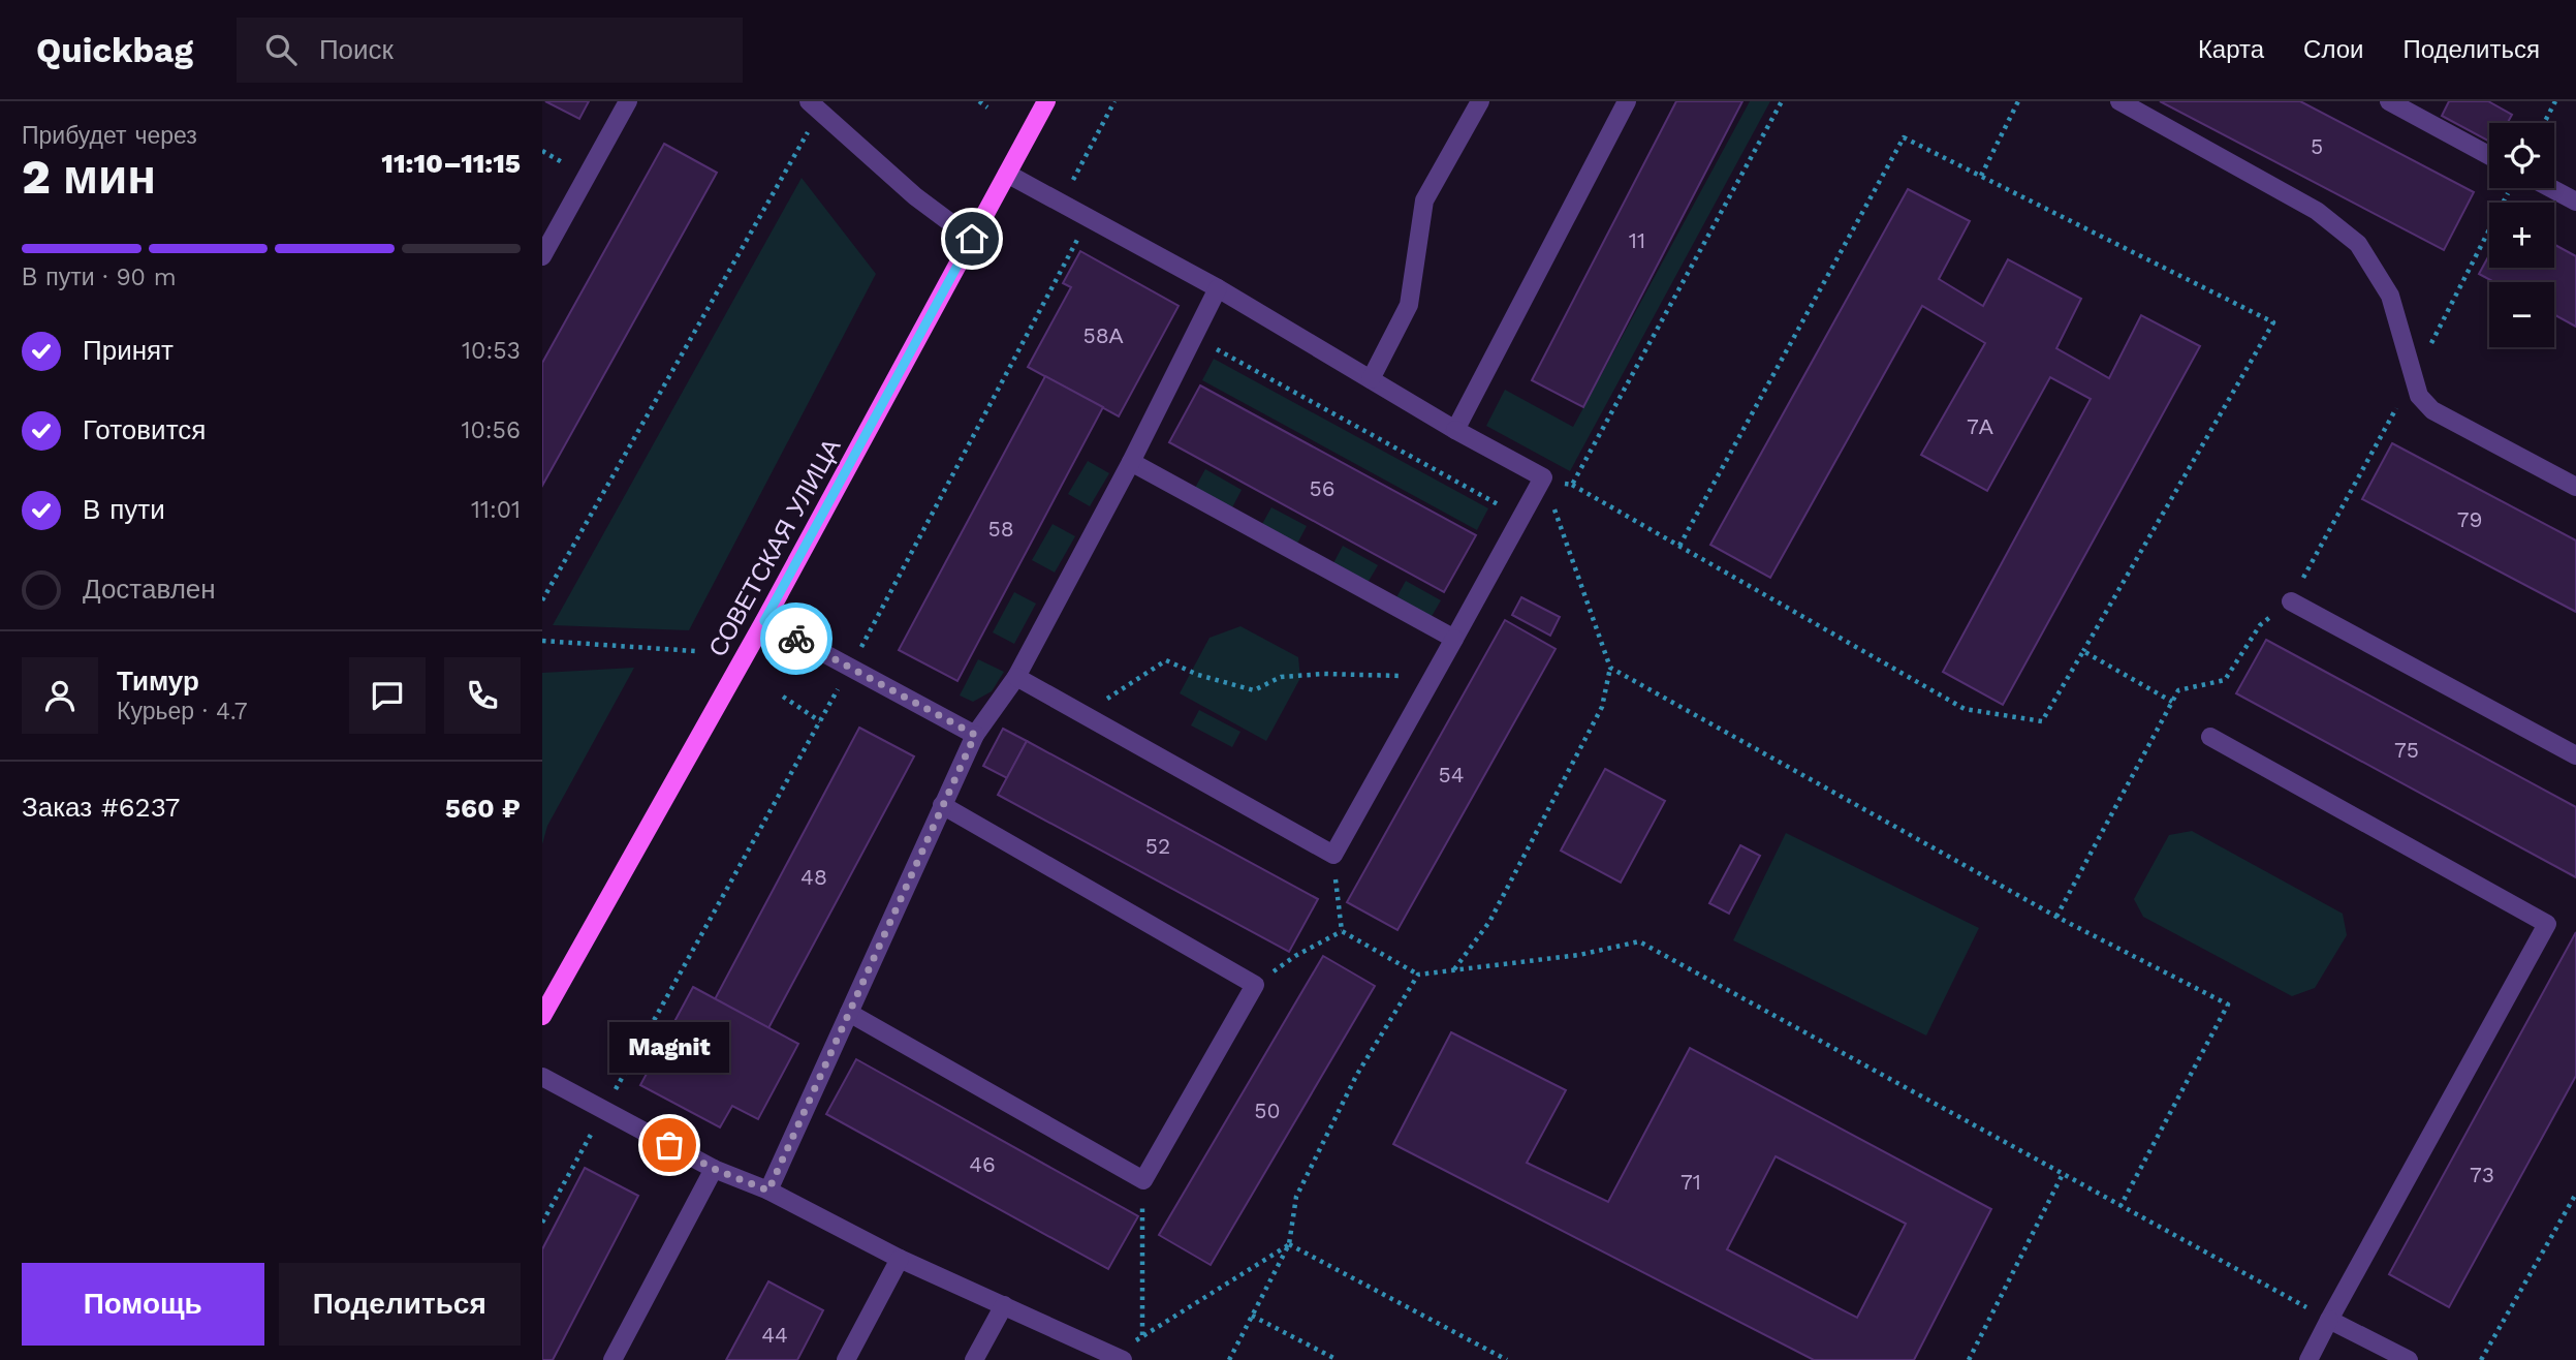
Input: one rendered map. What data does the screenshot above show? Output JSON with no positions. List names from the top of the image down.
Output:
{
  "streets": {
    "main road": ["СОВЕТСКАЯ УЛИЦА"]
  },
  "places": ["Magnit"],
  "house_numbers": [
    "5",
    "11",
    "58А",
    "7А",
    "56",
    "79",
    "58",
    "75",
    "54",
    "52",
    "48",
    "50",
    "46",
    "73",
    "71",
    "44"
  ],
  "page": {
    "header": "Quickbag",
    "search": "Поиск",
    "nav": ["Карта", "Слои", "Поделиться"],
    "heading": ["2 мин", "Прибудет через", "11:10–11:15"],
    "panel": [
      "Тимур",
      "Курьер · 4.7",
      "Заказ #6237",
      "560 ₽"
    ],
    "map_buttons": ["+", "−"],
    "bar": "В пути · 90 m",
    "list": [
      ["Принят", "10:53"],
      ["Готовится", "10:56"],
      ["В пути", "11:01"],
      "Доставлен"
    ],
    "bubble": "Magnit",
    "buttons": ["Помощь", "Поделиться"]
  }
}
